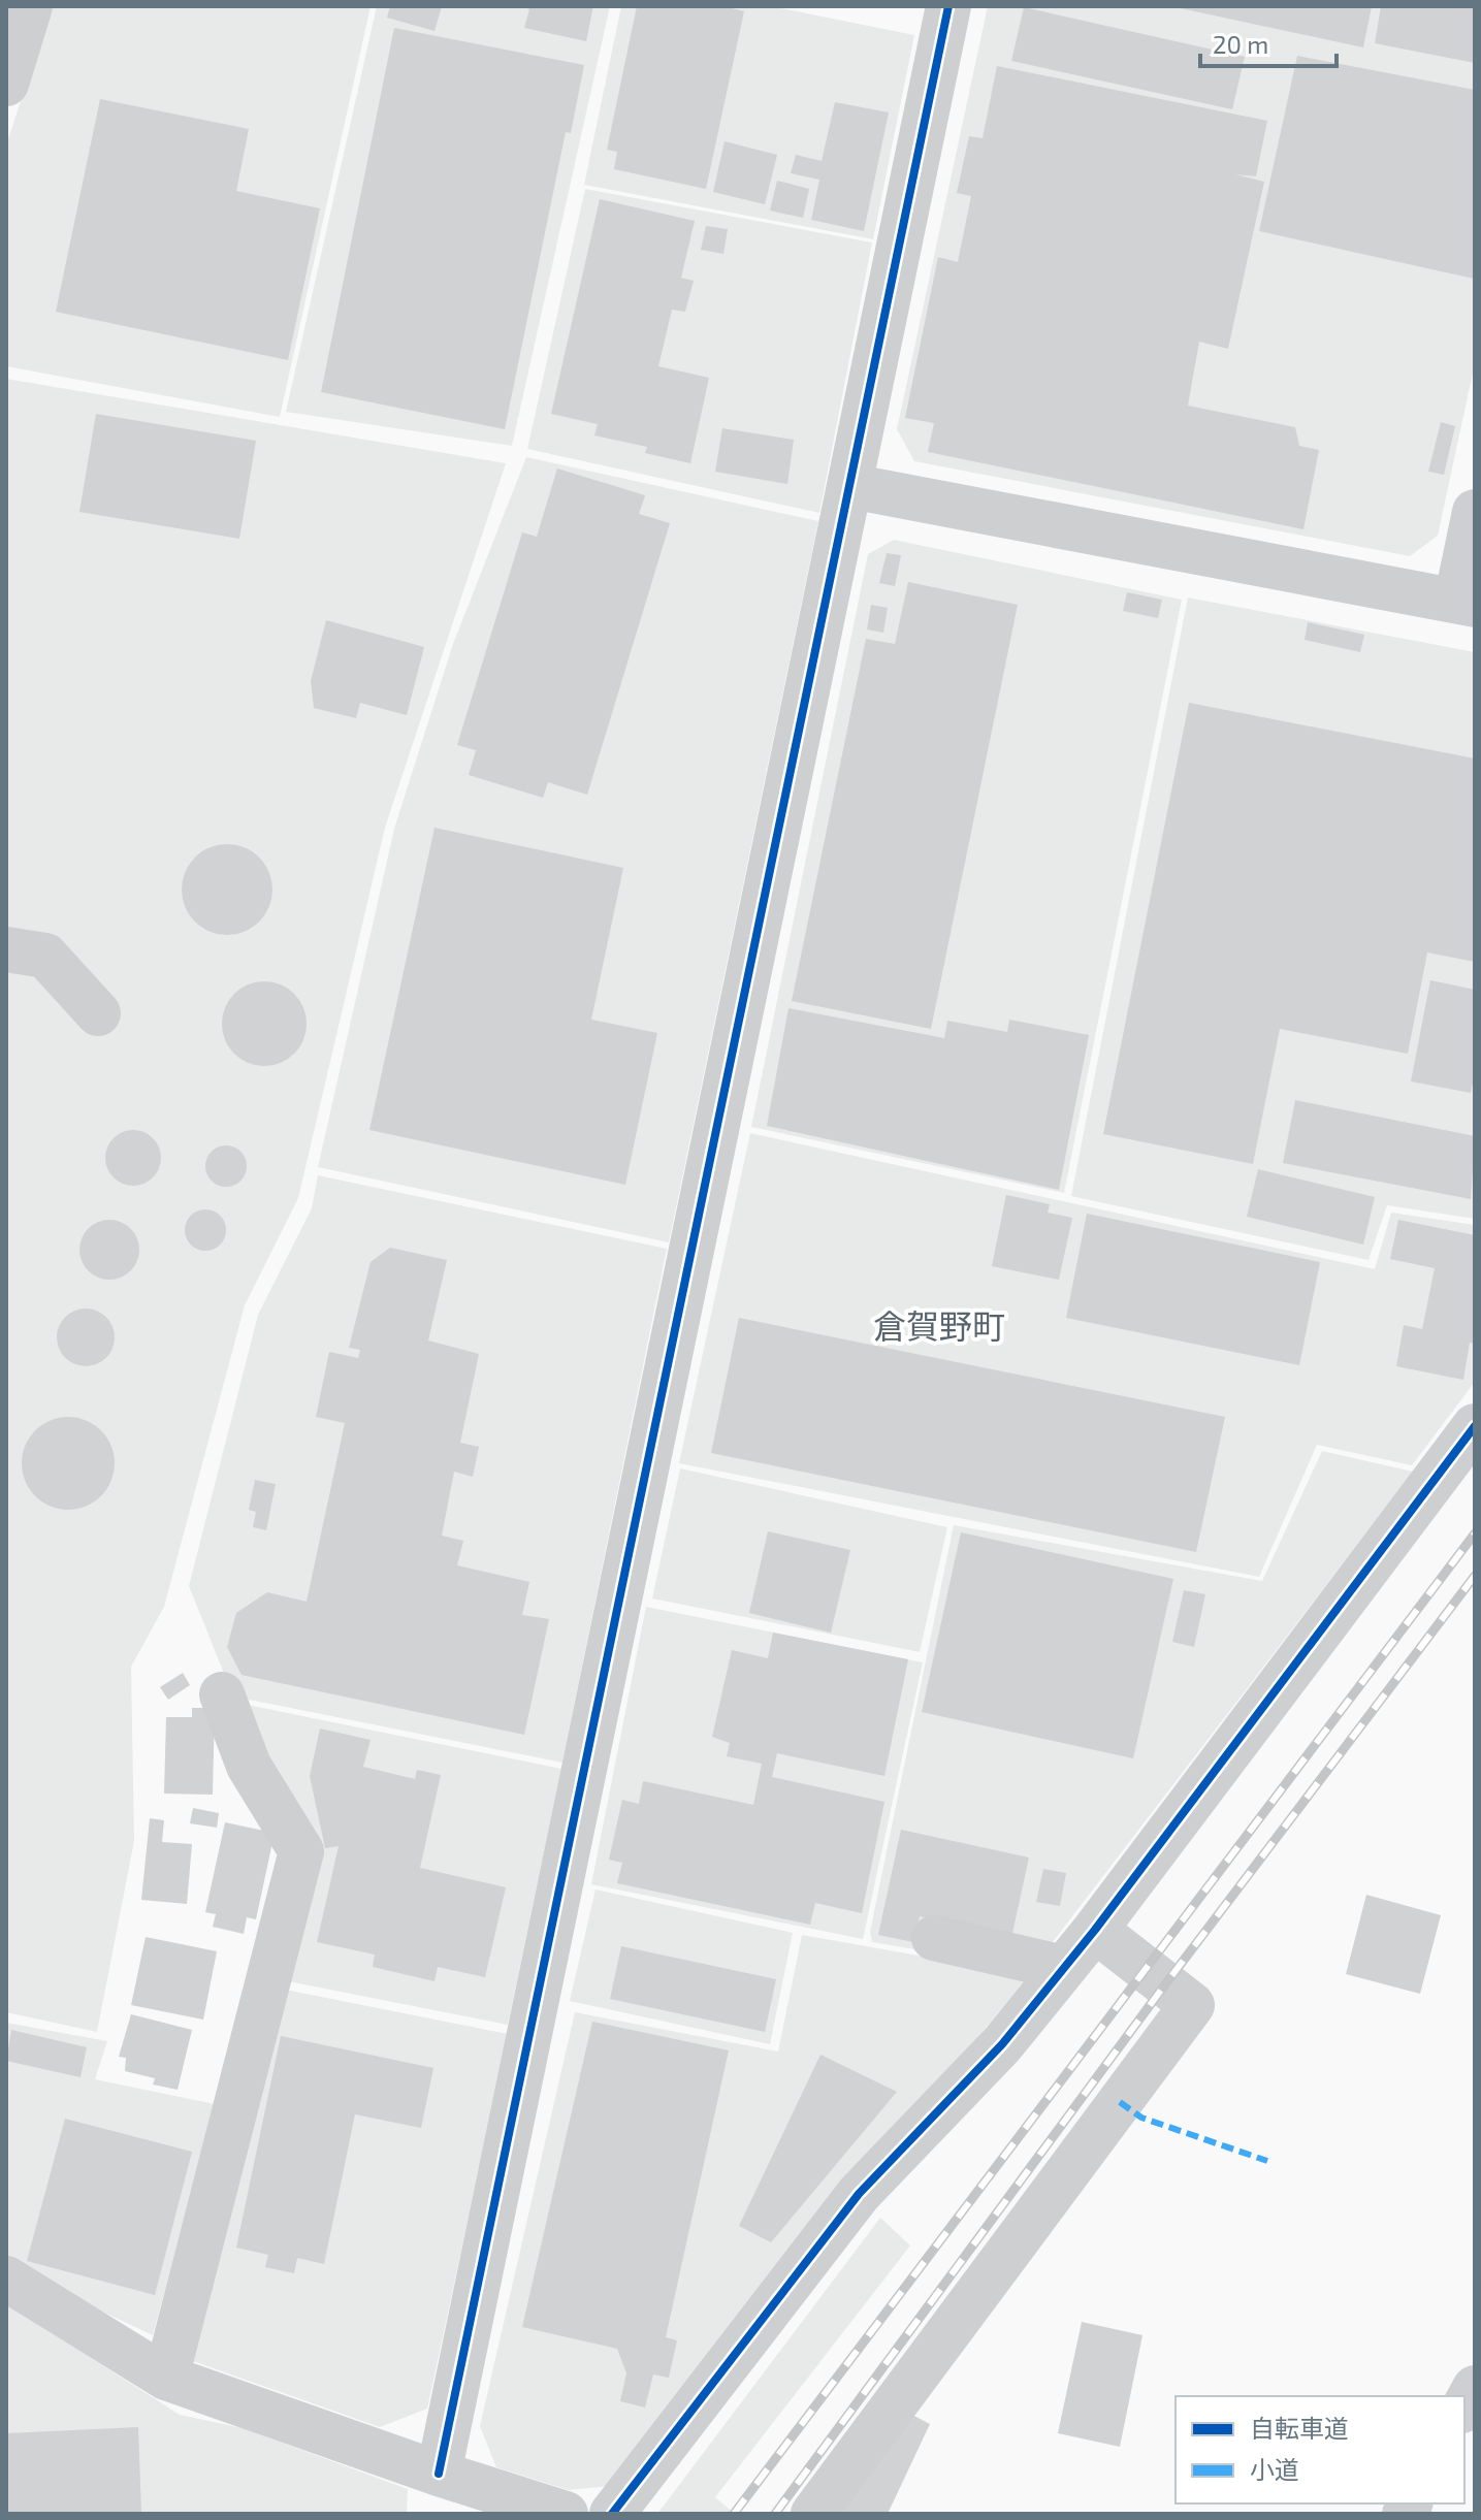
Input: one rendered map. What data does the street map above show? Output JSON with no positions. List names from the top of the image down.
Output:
{
  "districts": ["倉賀野町"],
  "legend": ["自転車道", "小道"],
  "scale_bar": "20 m"
}
